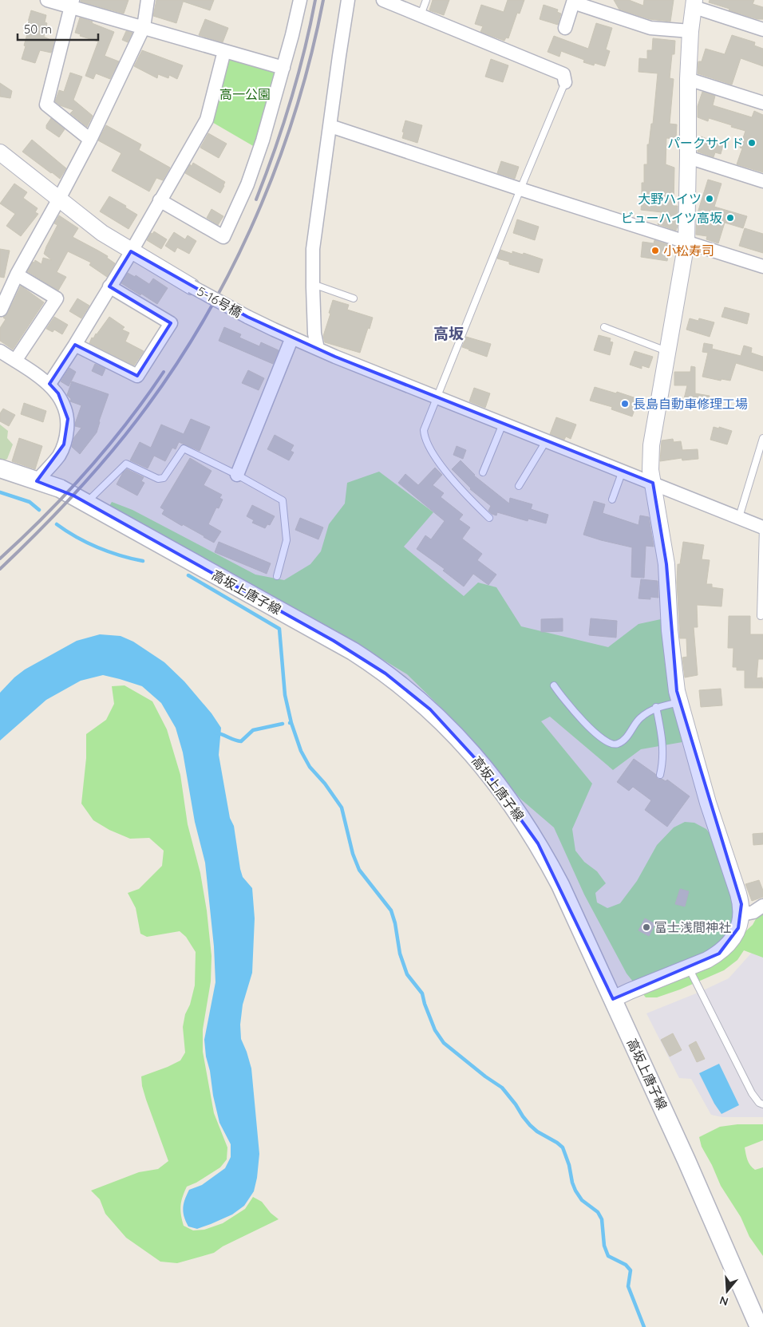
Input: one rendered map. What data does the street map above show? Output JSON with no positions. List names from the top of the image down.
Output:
{
  "streets": {
    "main road": ["高坂上唐子線"],
    "street": ["5-16号橋"]
  },
  "districts": ["高坂"],
  "parks": ["高一公園"],
  "places": [
    "パークサイド",
    "大野ハイツ",
    "ビューハイツ高坂",
    "小松寿司",
    "長島自動車修理工場",
    "富士浅間神社"
  ],
  "scale_bar": "50 m",
  "north": "bottom"
}
